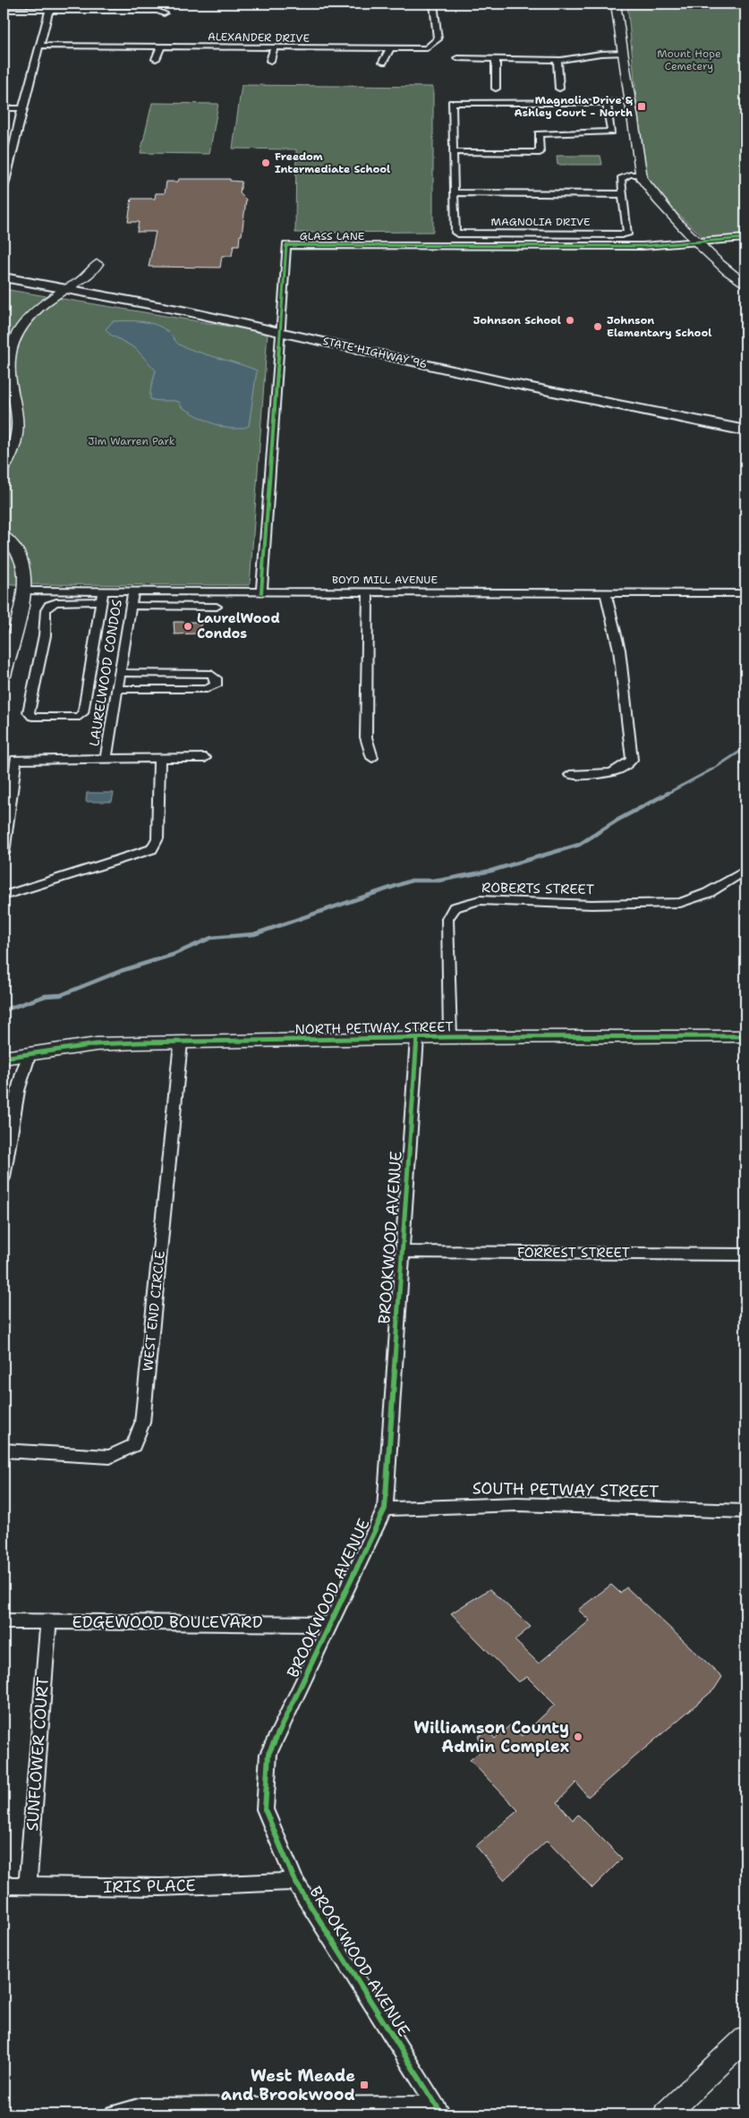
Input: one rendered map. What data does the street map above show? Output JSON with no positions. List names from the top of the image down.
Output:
{
  "streets": {
    "main road": ["STATE HIGHWAY 96"],
    "street": [
      "ALEXANDER DRIVE",
      "MAGNOLIA DRIVE",
      "GLASS LANE",
      "BOYD MILL AVENUE",
      "LAURELWOOD CONDOS",
      "ROBERTS STREET",
      "NORTH PETWAY STREET",
      "BROOKWOOD AVENUE",
      "FORREST STREET",
      "WEST END CIRCLE",
      "SOUTH PETWAY STREET",
      "EDGEWOOD BOULEVARD",
      "SUNFLOWER COURT",
      "IRIS PLACE"
    ]
  },
  "crossings": [
    ["GLASS LANE", "STATE HIGHWAY 96"],
    ["GLASS LANE", "BOYD MILL AVENUE"],
    ["BOYD MILL AVENUE", "LAURELWOOD CONDOS"],
    ["ROBERTS STREET", "NORTH PETWAY STREET"],
    ["NORTH PETWAY STREET", "BROOKWOOD AVENUE"],
    ["NORTH PETWAY STREET", "WEST END CIRCLE"],
    ["BROOKWOOD AVENUE", "FORREST STREET"],
    ["BROOKWOOD AVENUE", "SOUTH PETWAY STREET"],
    ["BROOKWOOD AVENUE", "EDGEWOOD BOULEVARD"],
    ["BROOKWOOD AVENUE", "IRIS PLACE"],
    ["EDGEWOOD BOULEVARD", "SUNFLOWER COURT"],
    ["SUNFLOWER COURT", "IRIS PLACE"]
  ],
  "parks": ["Mount Hope Cemetery", "Jim Warren Park"],
  "places": {
    "transit": ["Magnolia Drive & Ashley Court - North", "West Meade and Brookwood"],
    "other": [
      "Freedom Intermediate School",
      "Johnson School",
      "Johnson Elementary School",
      "LaurelWood Condos",
      "Williamson County Admin Complex"
    ]
  }
}
